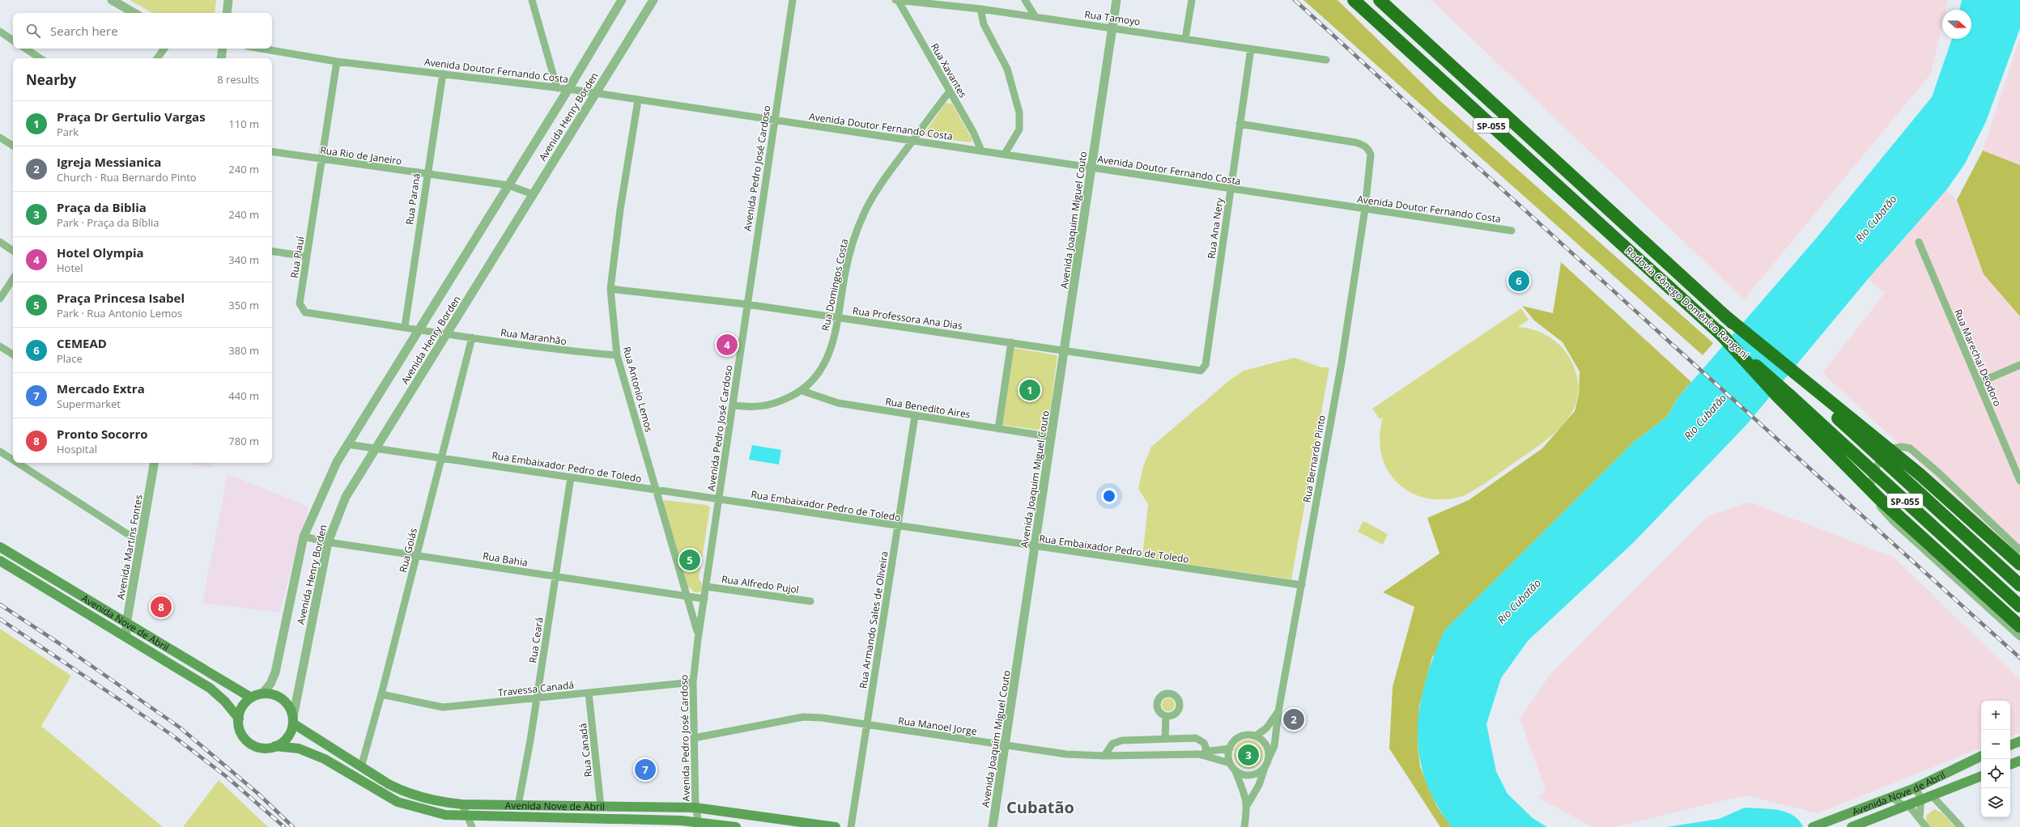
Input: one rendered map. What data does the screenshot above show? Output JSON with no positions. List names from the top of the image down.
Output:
{
  "streets": {
    "highway": ["SP-055", "Rodovia Cônego Domênico Rangoni"],
    "main road": ["Avenida Nove de Abril"],
    "street": [
      "Rua Tamoyo",
      "Avenida Doutor Fernando Costa",
      "Rua Xavantes",
      "Avenida Henry Borden",
      "Rua Rio de Janeiro",
      "Avenida Pedro José Cardoso",
      "Rua Paraná",
      "Avenida Joaquim Miguel Couto",
      "Rua Ana Nery",
      "Rua Piauí",
      "Rua Domingos Costa",
      "Rua Professora Ana Dias",
      "Rua Maranhão",
      "Rua Marechal Deodoro",
      "Rua Antonio Lemos",
      "Rua Benedito Aires",
      "Rua Bernardo Pinto",
      "Rua Embaixador Pedro de Toledo",
      "Avenida Martins Fontes",
      "Rua Goiás",
      "Rua Bahia",
      "Rua Alfredo Pujol",
      "Rua Armando Sales de Oliveira",
      "Rua Ceará",
      "Travessa Canadá",
      "Rua Manoel Jorge",
      "Rua Canadá"
    ]
  },
  "crossings": [
    ["Rua Tamoyo", "Rua Xavantes"],
    ["Rua Tamoyo", "Avenida Joaquim Miguel Couto"],
    ["Rua Tamoyo", "Rua Ana Nery"],
    ["Avenida Doutor Fernando Costa", "Rua Xavantes"],
    ["Avenida Doutor Fernando Costa", "Avenida Henry Borden"],
    ["Avenida Doutor Fernando Costa", "Avenida Pedro José Cardoso"],
    ["Avenida Doutor Fernando Costa", "Rua Paraná"],
    ["Avenida Doutor Fernando Costa", "Avenida Joaquim Miguel Couto"],
    ["Avenida Doutor Fernando Costa", "Rua Ana Nery"],
    ["Avenida Doutor Fernando Costa", "Rua Piauí"],
    ["Avenida Doutor Fernando Costa", "Rua Domingos Costa"],
    ["Avenida Doutor Fernando Costa", "Rua Antonio Lemos"],
    ["Avenida Doutor Fernando Costa", "Rua Bernardo Pinto"],
    ["Rua Xavantes", "Rua Domingos Costa"],
    ["Avenida Henry Borden", "Rua Rio de Janeiro"],
    ["Avenida Henry Borden", "Rua Piauí"],
    ["Avenida Henry Borden", "Rua Maranhão"],
    ["Avenida Henry Borden", "Rua Embaixador Pedro de Toledo"],
    ["Avenida Henry Borden", "Rua Bahia"],
    ["Avenida Henry Borden", "Avenida Nove de Abril"],
    ["Rua Rio de Janeiro", "Rua Paraná"],
    ["Rua Rio de Janeiro", "Rua Piauí"],
    ["Avenida Pedro José Cardoso", "Rua Domingos Costa"],
    ["Avenida Pedro José Cardoso", "Rua Professora Ana Dias"],
    ["Avenida Pedro José Cardoso", "Rua Antonio Lemos"],
    ["Avenida Pedro José Cardoso", "Rua Embaixador Pedro de Toledo"],
    ["Avenida Pedro José Cardoso", "Rua Bahia"],
    ["Avenida Pedro José Cardoso", "Rua Alfredo Pujol"],
    ["Avenida Pedro José Cardoso", "Avenida Nove de Abril"],
    ["Avenida Pedro José Cardoso", "Travessa Canadá"],
    ["Avenida Pedro José Cardoso", "Rua Manoel Jorge"],
    ["Rua Paraná", "Rua Piauí"],
    ["Avenida Joaquim Miguel Couto", "Rua Professora Ana Dias"],
    ["Avenida Joaquim Miguel Couto", "Rua Benedito Aires"],
    ["Avenida Joaquim Miguel Couto", "Rua Embaixador Pedro de Toledo"],
    ["Avenida Joaquim Miguel Couto", "Rua Manoel Jorge"],
    ["Rua Ana Nery", "Rua Professora Ana Dias"],
    ["Rua Ana Nery", "Rua Bernardo Pinto"],
    ["Rua Piauí", "Rua Maranhão"],
    ["Rua Domingos Costa", "Rua Professora Ana Dias"],
    ["Rua Domingos Costa", "Rua Benedito Aires"],
    ["Rua Professora Ana Dias", "Rua Antonio Lemos"],
    ["Rua Maranhão", "Rua Antonio Lemos"],
    ["Rua Maranhão", "Rua Goiás"],
    ["Rua Antonio Lemos", "Rua Embaixador Pedro de Toledo"],
    ["Rua Antonio Lemos", "Rua Bahia"],
    ["Rua Benedito Aires", "Rua Armando Sales de Oliveira"],
    ["Rua Bernardo Pinto", "Rua Embaixador Pedro de Toledo"],
    ["Rua Bernardo Pinto", "Rua Manoel Jorge"],
    ["Rua Embaixador Pedro de Toledo", "Rua Goiás"],
    ["Rua Embaixador Pedro de Toledo", "Rua Armando Sales de Oliveira"],
    ["Rua Embaixador Pedro de Toledo", "Rua Ceará"],
    ["Avenida Martins Fontes", "Avenida Nove de Abril"],
    ["Rua Goiás", "Rua Bahia"],
    ["Rua Goiás", "Avenida Nove de Abril"],
    ["Rua Goiás", "Travessa Canadá"],
    ["Rua Bahia", "Rua Ceará"],
    ["Rua Armando Sales de Oliveira", "Rua Manoel Jorge"],
    ["Avenida Nove de Abril", "Rua Ceará"],
    ["Avenida Nove de Abril", "Rua Canadá"],
    ["Rua Ceará", "Travessa Canadá"],
    ["Travessa Canadá", "Rua Canadá"]
  ],
  "districts": ["Cubatão"],
  "water": ["Rio Cubatão"],
  "north": "right",
  "page": {
    "search": "Search here",
    "heading": ["Nearby", "8 results"],
    "list": [
      {
        "mark": "1",
        "name": "Praça Dr Gertulio Vargas",
        "note": "Park",
        "value": "110 m"
      },
      {
        "mark": "2",
        "name": "Igreja Messianica",
        "note": "Church · Rua Bernardo Pinto",
        "value": "240 m"
      },
      {
        "mark": "3",
        "name": "Praça da Biblia",
        "note": "Park · Praça da Bíblia",
        "value": "240 m"
      },
      {
        "mark": "4",
        "name": "Hotel Olympia",
        "note": "Hotel",
        "value": "340 m"
      },
      {
        "mark": "5",
        "name": "Praça Princesa Isabel",
        "note": "Park · Rua Antonio Lemos",
        "value": "350 m"
      },
      {
        "mark": "6",
        "name": "CEMEAD",
        "note": "Place",
        "value": "380 m"
      },
      {
        "mark": "7",
        "name": "Mercado Extra",
        "note": "Supermarket",
        "value": "440 m"
      },
      {
        "mark": "8",
        "name": "Pronto Socorro",
        "note": "Hospital",
        "value": "780 m"
      }
    ],
    "pins": [
      "6",
      "4",
      "1",
      "5",
      "8",
      "2",
      "3",
      "7"
    ],
    "map_buttons": ["+", "−"]
  }
}
